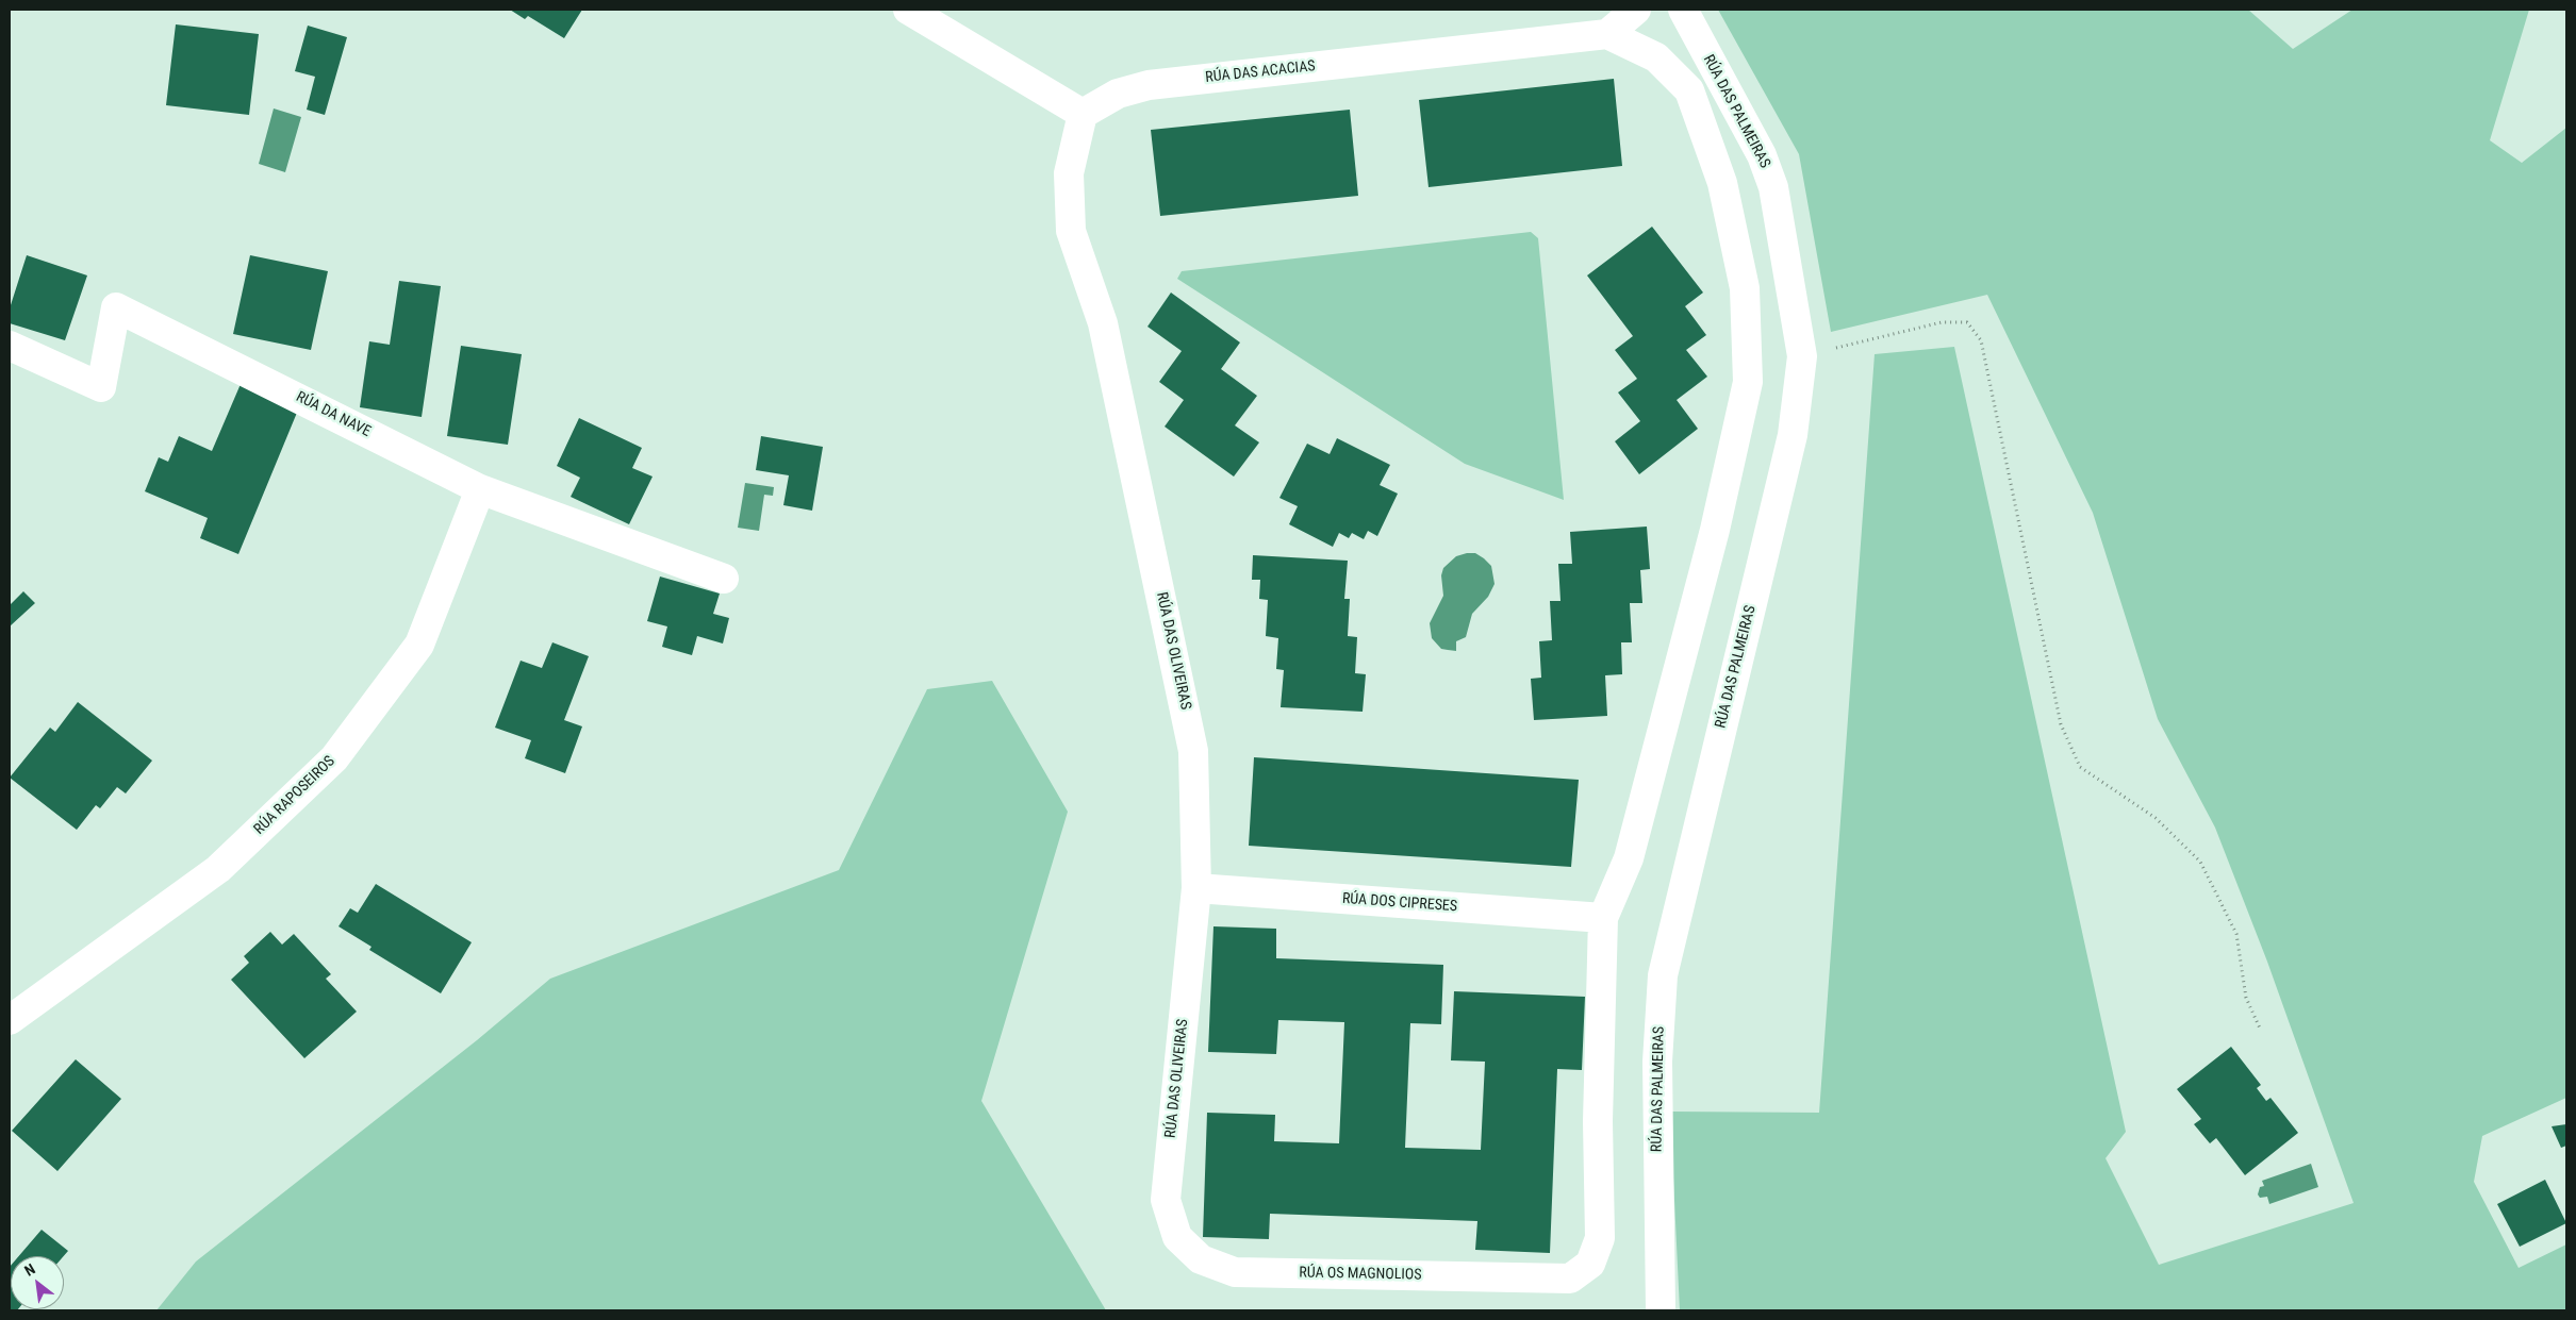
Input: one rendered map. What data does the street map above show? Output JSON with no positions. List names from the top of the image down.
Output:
{
  "streets": {
    "street": [
      "RÚA DAS ACACIAS",
      "RÚA DAS PALMEIRAS",
      "RÚA DA NAVE",
      "RÚA DAS OLIVEIRAS",
      "RÚA RAPOSEIROS",
      "RÚA DOS CIPRESES",
      "RÚA OS MAGNOLIOS"
    ]
  },
  "crossings": [
    ["RÚA DAS ACACIAS", "RÚA DAS OLIVEIRAS"],
    ["RÚA DA NAVE", "RÚA RAPOSEIROS"],
    ["RÚA DAS OLIVEIRAS", "RÚA DOS CIPRESES"],
    ["RÚA DAS OLIVEIRAS", "RÚA OS MAGNOLIOS"],
    ["RÚA DOS CIPRESES", "RÚA OS MAGNOLIOS"]
  ],
  "north": "top left"
}
